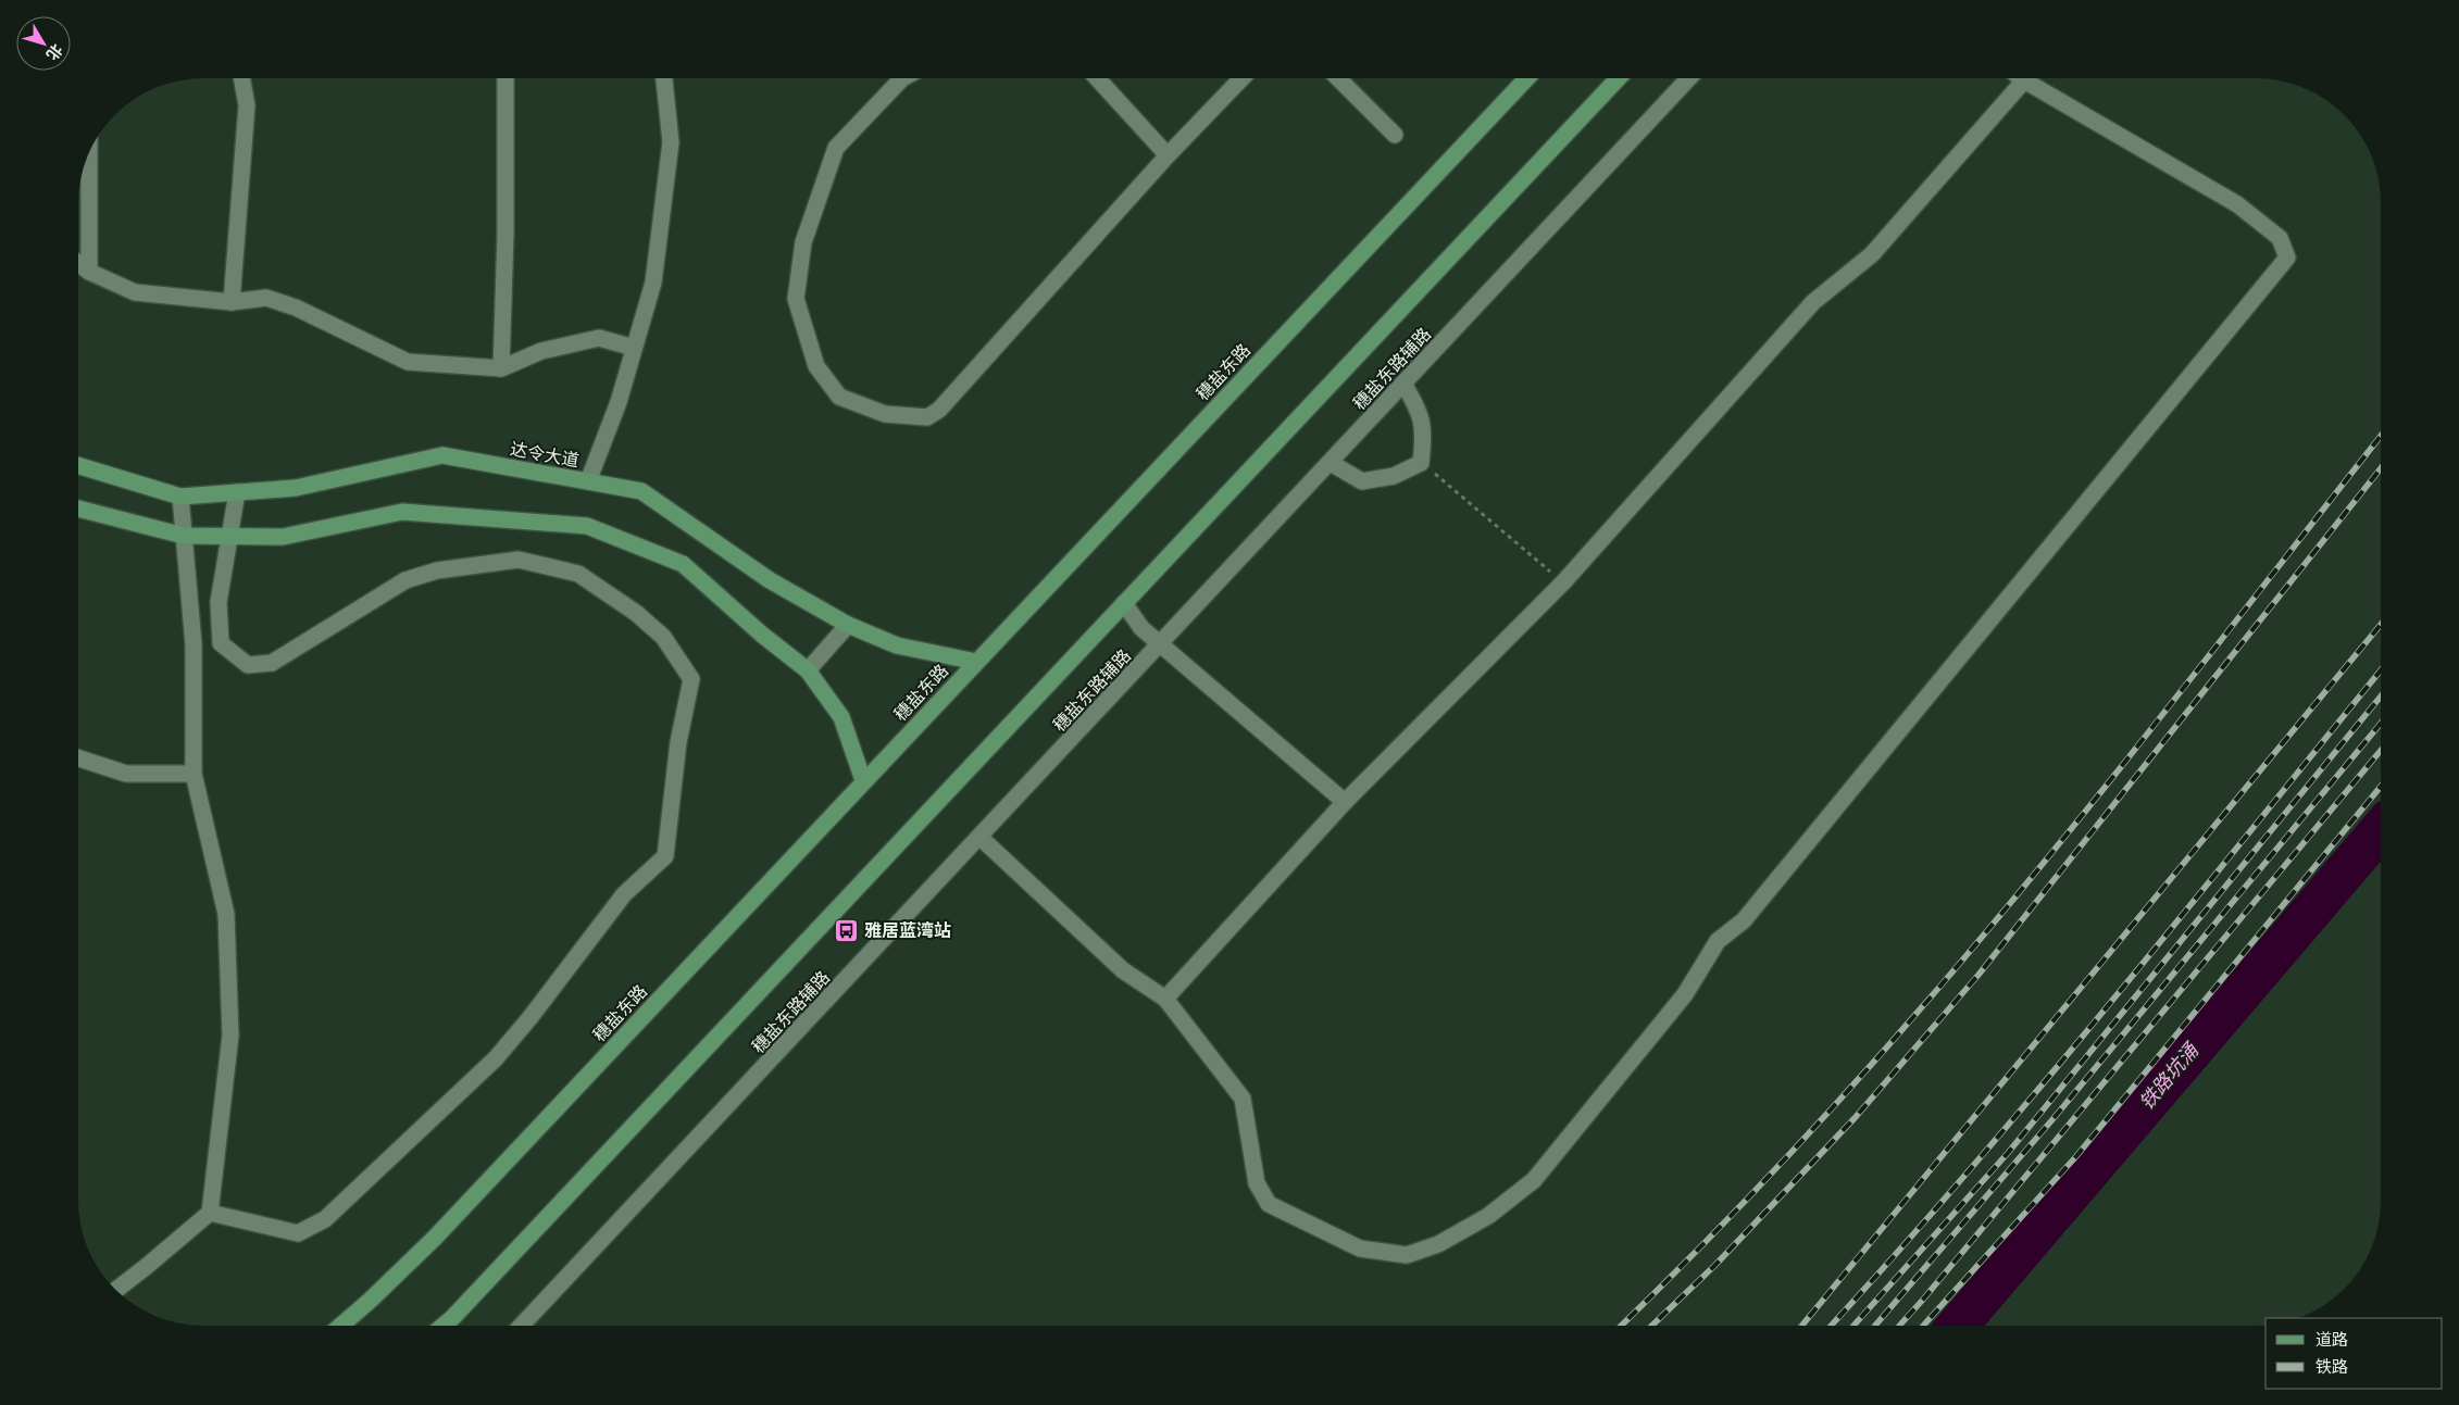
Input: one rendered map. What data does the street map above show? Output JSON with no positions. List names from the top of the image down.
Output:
{
  "streets": {
    "main road": ["穗盐东路", "达令大道"],
    "street": ["穗盐东路辅路"]
  },
  "crossings": [
    ["穗盐东路", "达令大道"]
  ],
  "water": ["铁路坑涌"],
  "places": {
    "bus stop": ["雅居蓝湾站"]
  },
  "legend": ["道路", "铁路"],
  "north": "bottom right"
}
